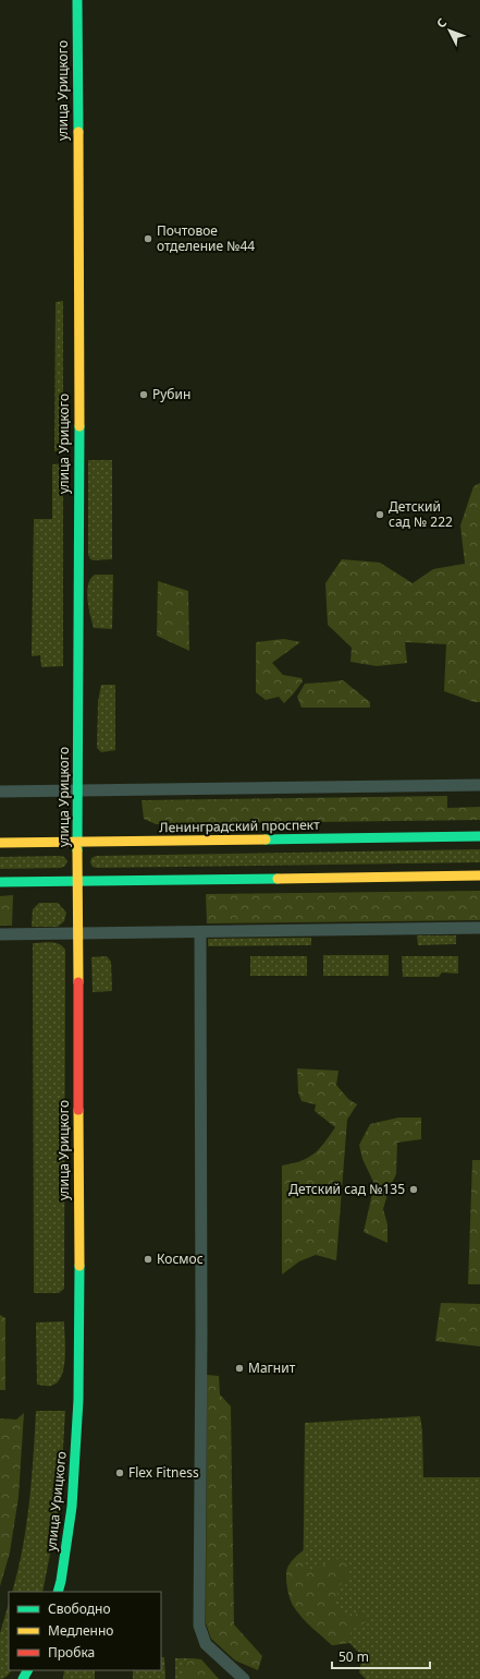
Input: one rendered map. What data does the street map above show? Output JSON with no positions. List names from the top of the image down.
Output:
{
  "streets": {
    "street": ["улица Урицкого", "Ленинградский проспект"]
  },
  "crossings": [
    ["улица Урицкого", "Ленинградский проспект"]
  ],
  "places": [
    "Почтовое отделение №44",
    "Рубин",
    "Детский сад № 222",
    "Детский сад №135",
    "Космос",
    "Магнит",
    "Flex Fitness"
  ],
  "legend": ["Свободно", "Медленно", "Пробка"],
  "scale_bar": "50 m",
  "north": "top left"
}
